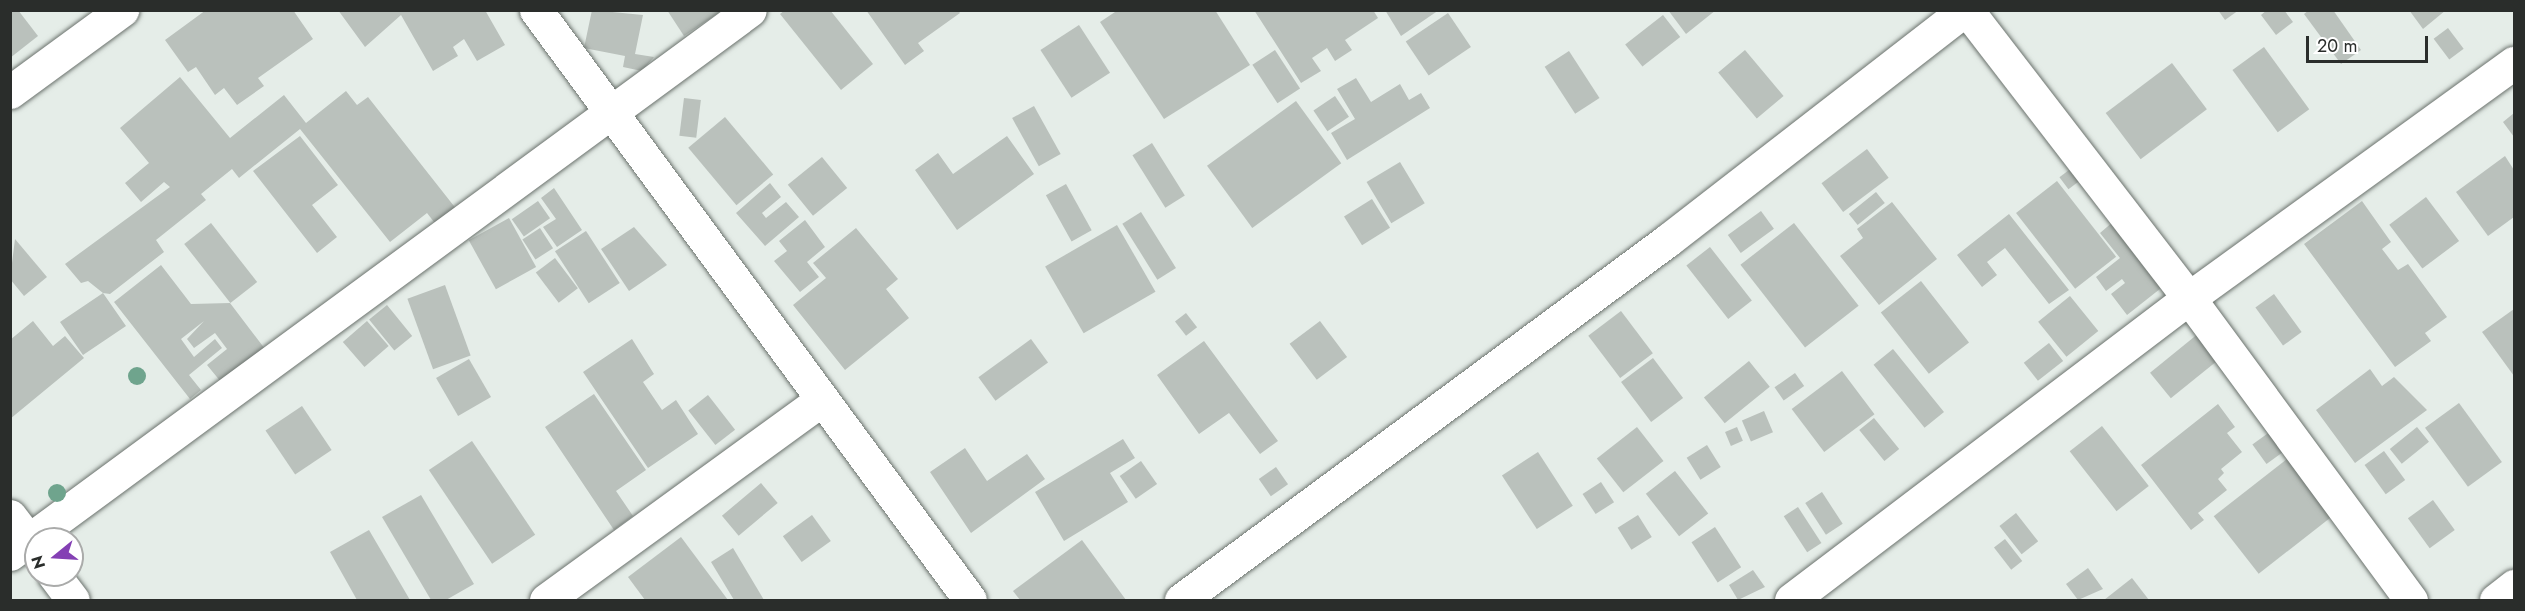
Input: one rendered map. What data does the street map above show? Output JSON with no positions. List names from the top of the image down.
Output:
{
  "scale_bar": "20 m",
  "north": "left"
}
